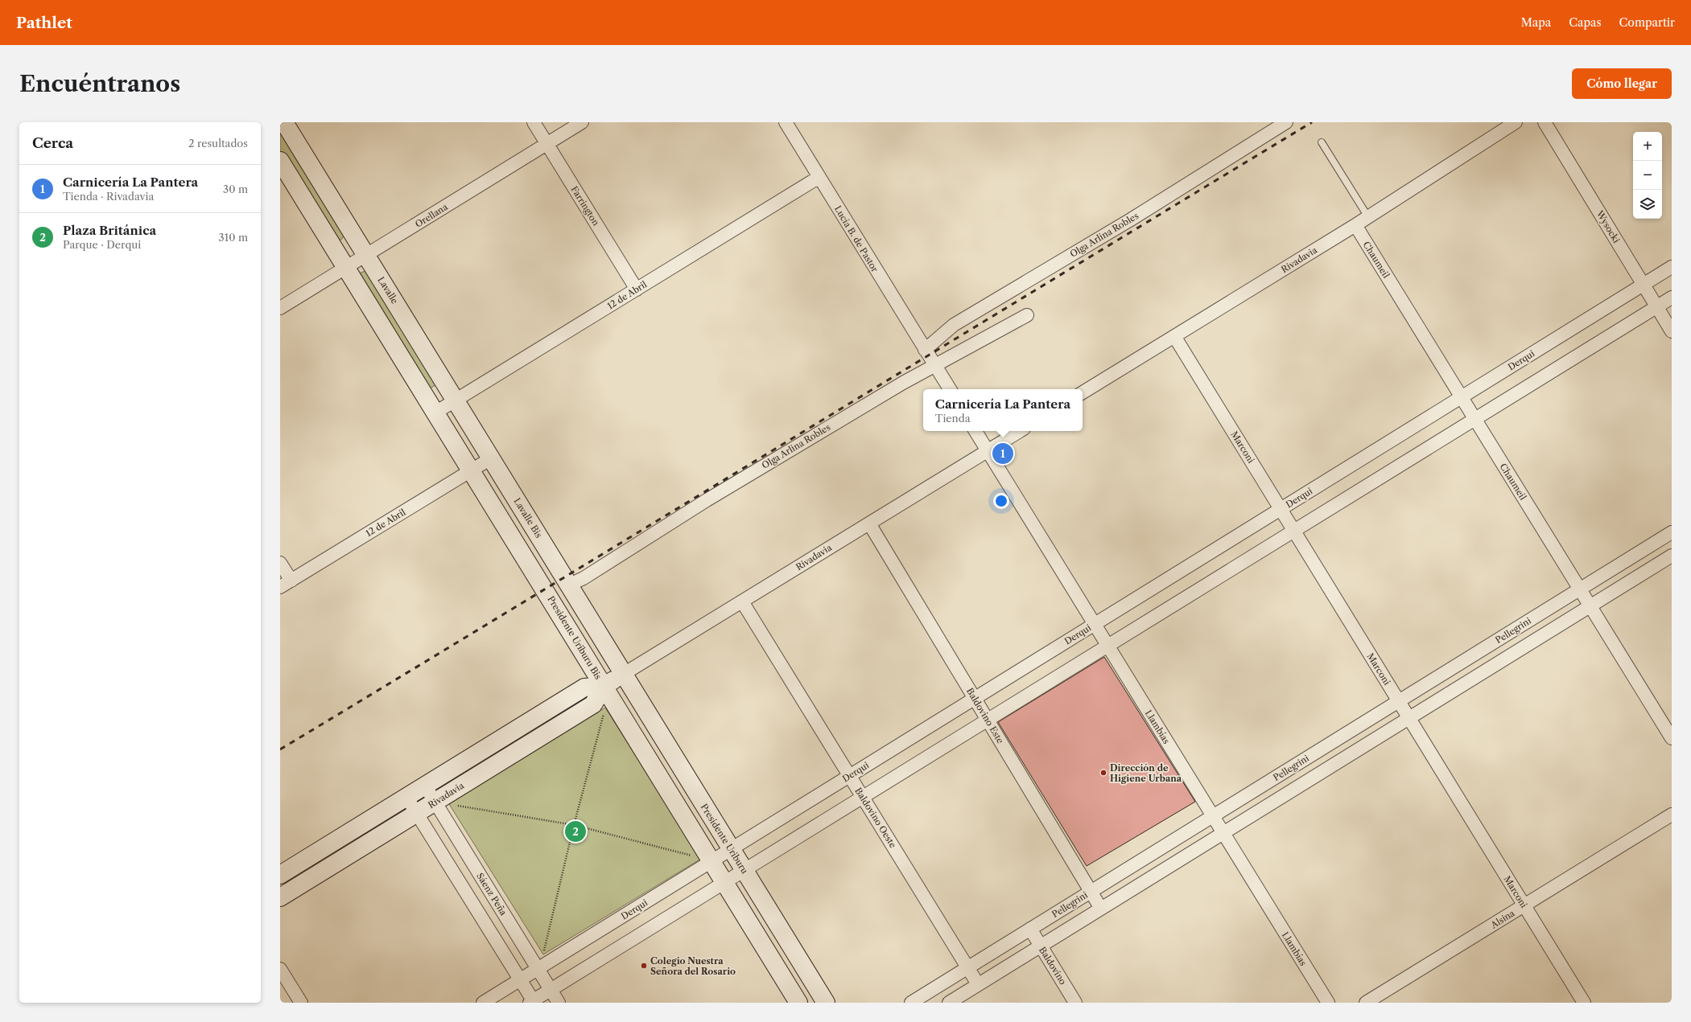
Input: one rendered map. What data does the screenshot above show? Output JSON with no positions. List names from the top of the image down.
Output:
{
  "streets": {
    "street": [
      "Farrington",
      "Orellana",
      "Wysocki",
      "Olga Arlina Robles",
      "Lucía B. de Pastor",
      "Rivadavia",
      "Chaumeil",
      "Lavalle",
      "12 de Abril",
      "Derqui",
      "Marconi",
      "Lavalle Bis",
      "Pellegrini",
      "Presidente Uriburu Bis",
      "Baldovino Este",
      "Llambías",
      "Baldovino Oeste",
      "Presidente Uriburu",
      "Sáenz Peña",
      "Alsina",
      "Baldovino"
    ]
  },
  "crossings": [
    ["Farrington", "Orellana"],
    ["Farrington", "12 de Abril"],
    ["Orellana", "Lavalle"],
    ["Wysocki", "Derqui"],
    ["Olga Arlina Robles", "Lucía B. de Pastor"],
    ["Olga Arlina Robles", "Lavalle Bis"],
    ["Lucía B. de Pastor", "12 de Abril"],
    ["Rivadavia", "Chaumeil"],
    ["Rivadavia", "Marconi"],
    ["Rivadavia", "Presidente Uriburu Bis"],
    ["Rivadavia", "Baldovino Este"],
    ["Rivadavia", "Llambías"],
    ["Rivadavia", "Baldovino Oeste"],
    ["Rivadavia", "Presidente Uriburu"],
    ["Rivadavia", "Sáenz Peña"],
    ["Chaumeil", "Derqui"],
    ["Chaumeil", "Pellegrini"],
    ["Lavalle", "12 de Abril"],
    ["Lavalle", "Lavalle Bis"],
    ["12 de Abril", "Lavalle Bis"],
    ["12 de Abril", "Presidente Uriburu Bis"],
    ["Derqui", "Marconi"],
    ["Derqui", "Baldovino Este"],
    ["Derqui", "Llambías"],
    ["Derqui", "Baldovino Oeste"],
    ["Derqui", "Presidente Uriburu"],
    ["Derqui", "Sáenz Peña"],
    ["Marconi", "Pellegrini"],
    ["Marconi", "Alsina"],
    ["Pellegrini", "Baldovino Este"],
    ["Pellegrini", "Llambías"],
    ["Pellegrini", "Baldovino Oeste"],
    ["Pellegrini", "Baldovino"]
  ],
  "places": ["Dirección de Higiene Urbana", "Colegio Nuestra Señora del Rosario"],
  "page": {
    "header": "Pathlet",
    "nav": ["Mapa", "Capas", "Compartir"],
    "buttons": "Cómo llegar",
    "title": "Encuéntranos",
    "heading": ["Cerca", "2 resultados"],
    "map_buttons": ["+", "−"],
    "list": [
      {
        "mark": "1",
        "name": "Carnicería La Pantera",
        "note": "Tienda · Rivadavia",
        "value": "30 m"
      },
      {
        "mark": "2",
        "name": "Plaza Británica",
        "note": "Parque · Derqui",
        "value": "310 m"
      }
    ],
    "popup": ["Carnicería La Pantera", "Tienda"],
    "pins": ["1", "2"]
  }
}
